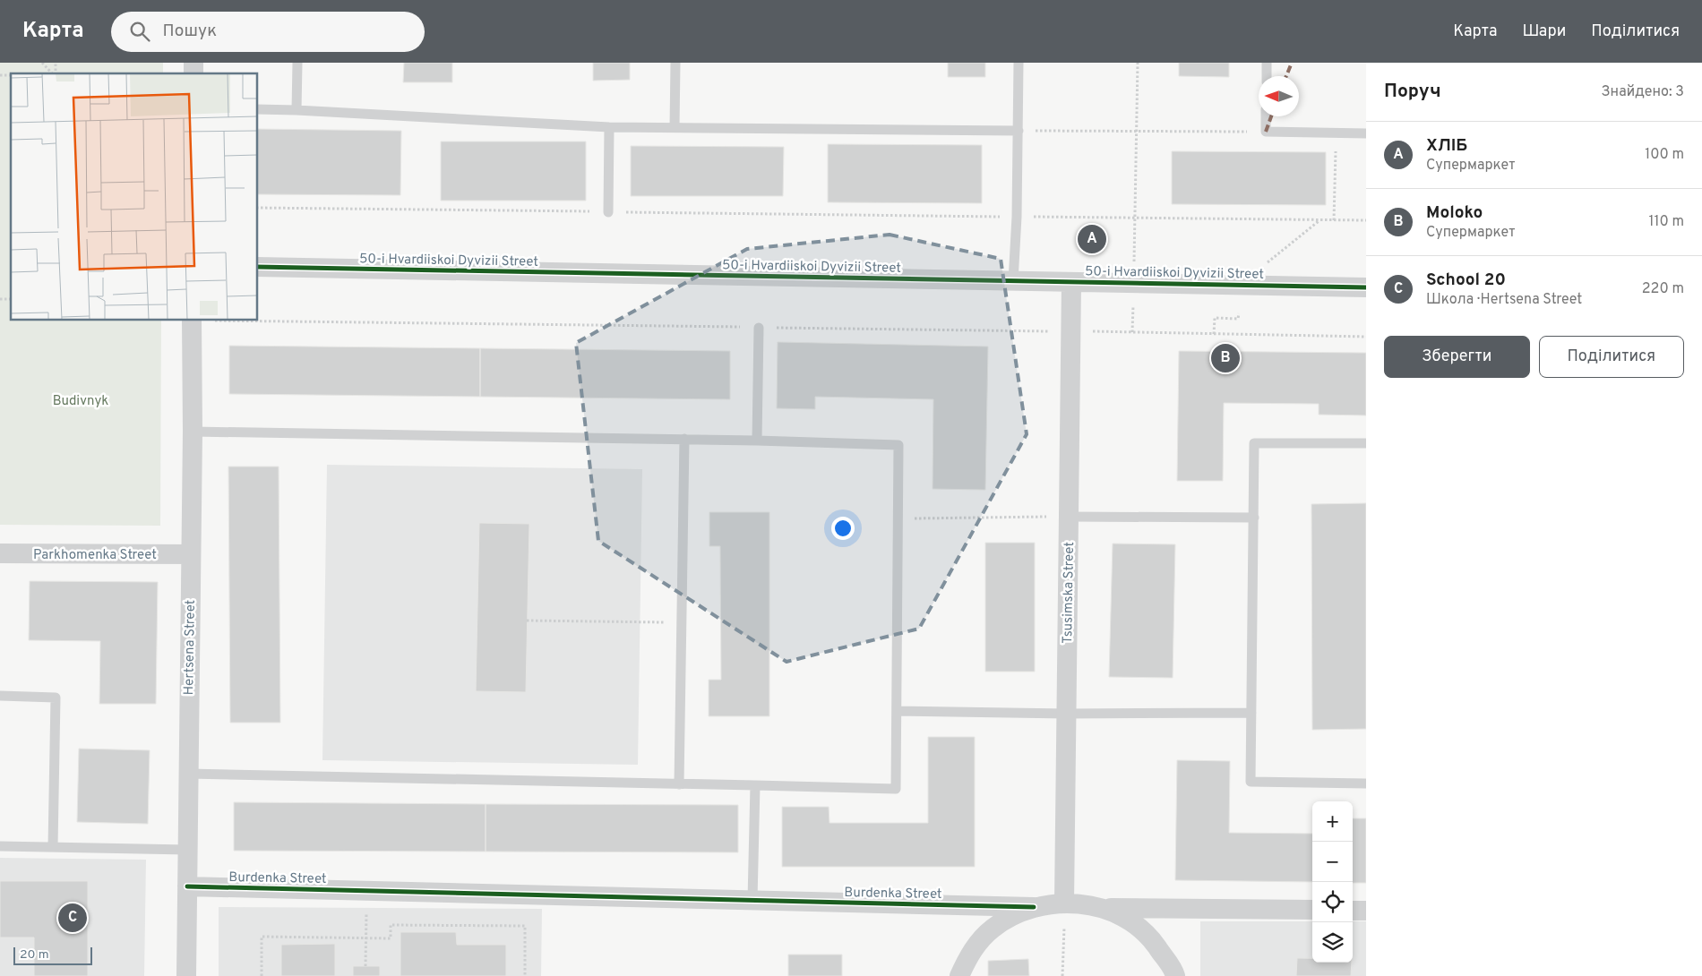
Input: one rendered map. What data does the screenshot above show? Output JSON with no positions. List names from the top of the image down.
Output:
{
  "streets": {
    "street": [
      "50-i Hvardiiskoi Dyvizii Street",
      "Parkhomenka Street",
      "Tsusimska Street",
      "Hertsena Street",
      "Burdenka Street"
    ]
  },
  "crossings": [
    ["50-i Hvardiiskoi Dyvizii Street", "Tsusimska Street"],
    ["Parkhomenka Street", "Hertsena Street"],
    ["Hertsena Street", "Burdenka Street"]
  ],
  "parks": ["Budivnyk"],
  "scale_bar": "20 m",
  "north": "left",
  "page": {
    "header": "Карта",
    "search": "Пошук",
    "nav": ["Карта", "Шари", "Поділитися"],
    "heading": ["Поруч", "Знайдено: 3"],
    "list": [
      {
        "mark": "A",
        "name": "ХЛІБ",
        "note": "Супермаркет",
        "value": "100 m"
      },
      {
        "mark": "B",
        "name": "Moloko",
        "note": "Супермаркет",
        "value": "110 m"
      },
      {
        "mark": "C",
        "name": "School 20",
        "note": "Школа · Hertsena Street",
        "value": "220 m"
      }
    ],
    "pins": ["A", "B", "C"],
    "buttons": ["Зберегти", "Поділитися"],
    "map_buttons": ["+", "−"],
    "scale": "20 m"
  }
}
